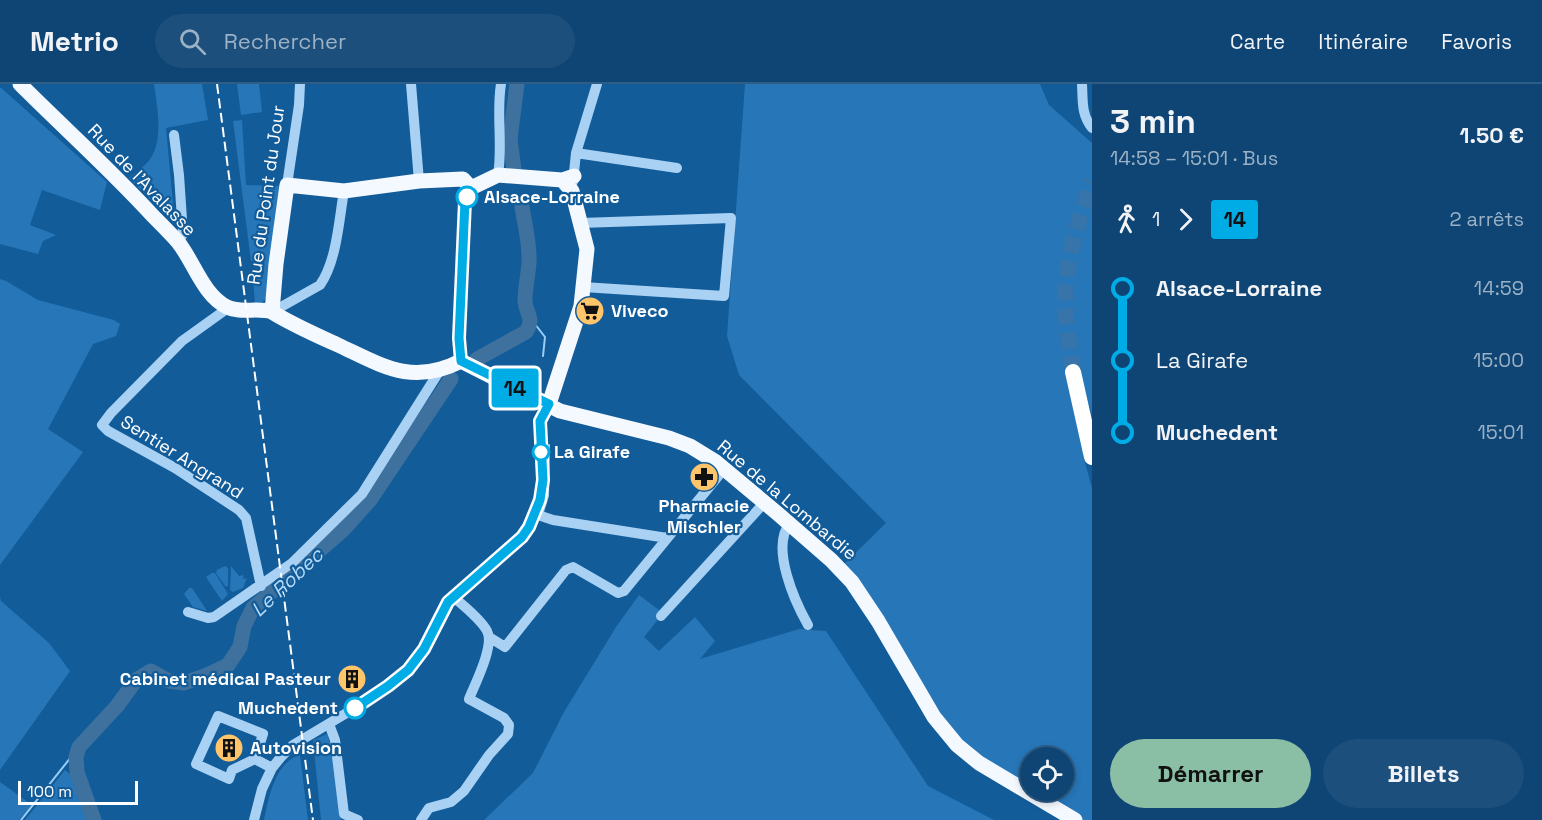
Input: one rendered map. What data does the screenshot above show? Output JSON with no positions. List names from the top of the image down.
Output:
{
  "streets": {
    "main road": ["Rue de l'Avalasse", "Rue du Point du Jour", "Rue de la Lombardie"],
    "street": ["Sentier Angrand"]
  },
  "crossings": [
    ["Rue de l'Avalasse", "Sentier Angrand"]
  ],
  "water": ["Le Robec"],
  "places": {
    "other": ["Alsace-Lorraine", "La Girafe", "Muchedent"],
    "supermarket": ["Viveco"],
    "pharmacy": ["Pharmacie Mischler"],
    "building": ["Cabinet médical Pasteur", "Autovision"]
  },
  "lines": ["bus line 14"],
  "scale_bar": "100 m",
  "page": {
    "header": "Metrio",
    "search": "Rechercher",
    "nav": ["Carte", "Itinéraire", "Favoris"],
    "on_map": "14",
    "heading": ["3 min", "14:58 – 15:01 · Bus", "1.50 €"],
    "legs": ["1", "14", "2 arrêts"],
    "list": [
      {
        "name": "Alsace-Lorraine",
        "value": "14:59"
      },
      {
        "name": "La Girafe",
        "value": "15:00"
      },
      {
        "name": "Muchedent",
        "value": "15:01"
      }
    ],
    "buttons": ["Démarrer", "Billets"],
    "scale": "100 m"
  }
}
